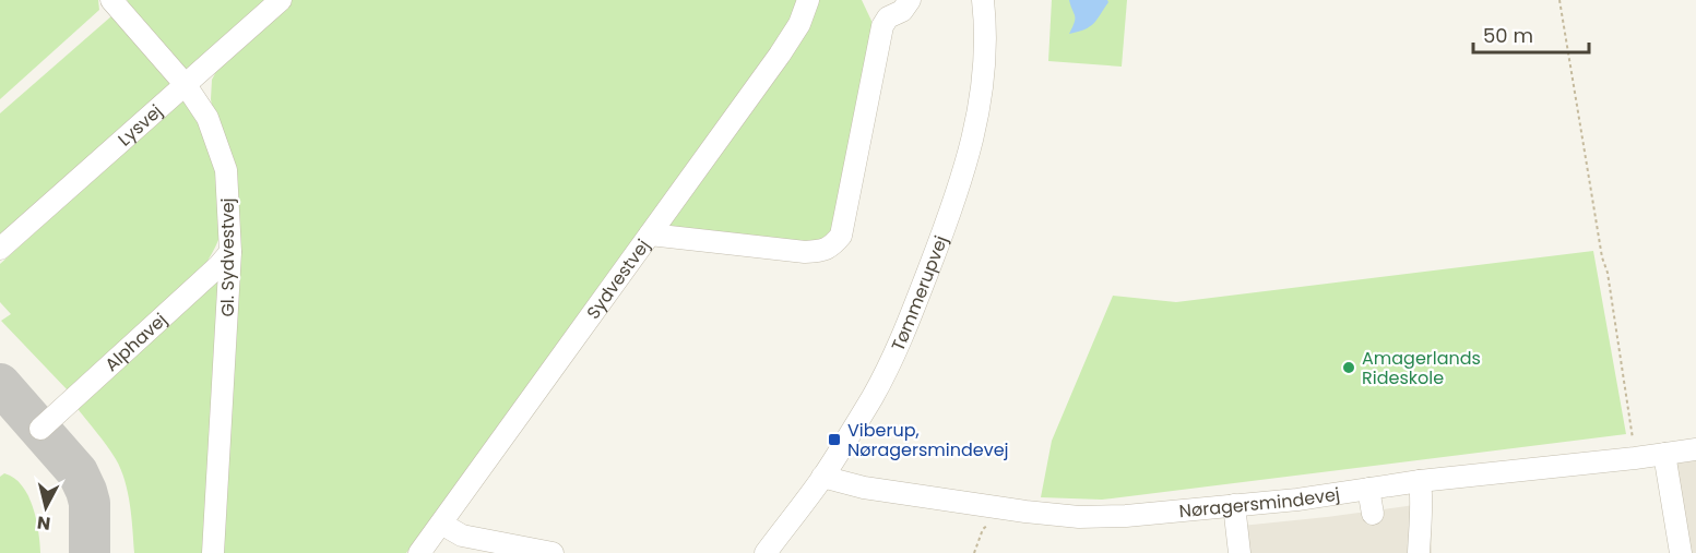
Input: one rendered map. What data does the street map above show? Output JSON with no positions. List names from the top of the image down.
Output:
{
  "streets": {
    "street": [
      "Lysvej",
      "Gl. Sydvestvej",
      "Sydvestvej",
      "Tømmerupvej",
      "Alphavej",
      "Nøragersmindevej"
    ]
  },
  "crossings": [
    ["Lysvej", "Gl. Sydvestvej"],
    ["Gl. Sydvestvej", "Alphavej"],
    ["Tømmerupvej", "Nøragersmindevej"]
  ],
  "places": {
    "other": ["Amagerlands Rideskole"],
    "transit": ["Viberup, Nøragersmindevej"]
  },
  "scale_bar": "50 m",
  "north": "bottom"
}
